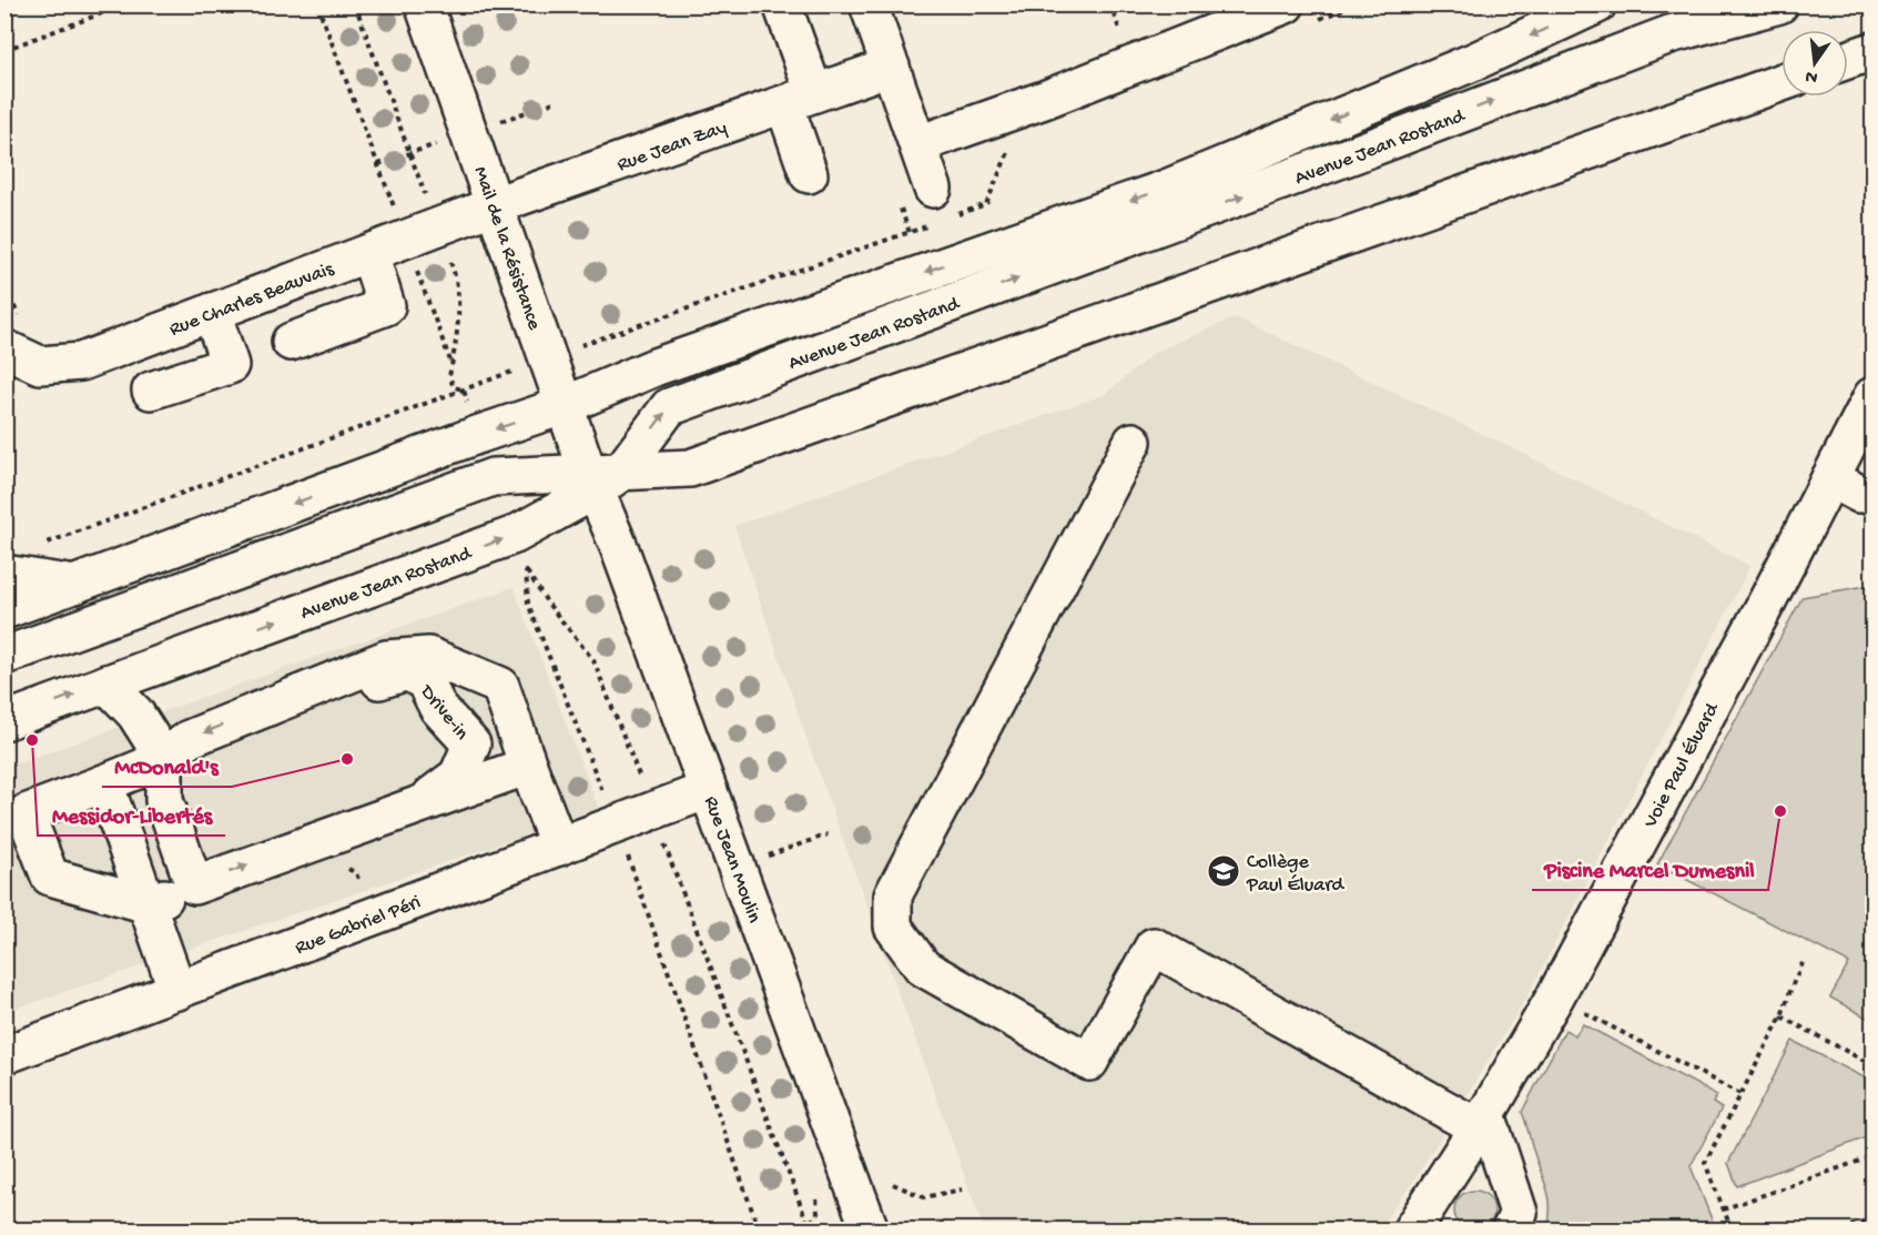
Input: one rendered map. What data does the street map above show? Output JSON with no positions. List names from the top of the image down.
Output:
{
  "streets": {
    "street": [
      "Rue Jean Zay",
      "Avenue Jean Rostand",
      "Mail de la Résistance",
      "Rue Charles Beauvais",
      "Drive-in",
      "Voie Paul Éluard",
      "Rue Jean Moulin",
      "Rue Gabriel Péri"
    ]
  },
  "crossings": [
    ["Rue Jean Zay", "Mail de la Résistance"],
    ["Rue Jean Zay", "Rue Charles Beauvais"],
    ["Avenue Jean Rostand", "Mail de la Résistance"],
    ["Avenue Jean Rostand", "Rue Jean Moulin"],
    ["Mail de la Résistance", "Rue Charles Beauvais"],
    ["Mail de la Résistance", "Rue Jean Moulin"],
    ["Rue Jean Moulin", "Rue Gabriel Péri"]
  ],
  "places": {
    "other": ["Messidor-Libertés", "McDonald's", "Piscine Marcel Dumesnil"],
    "school or university": ["Collège Paul Éluard"]
  },
  "north": "bottom"
}
